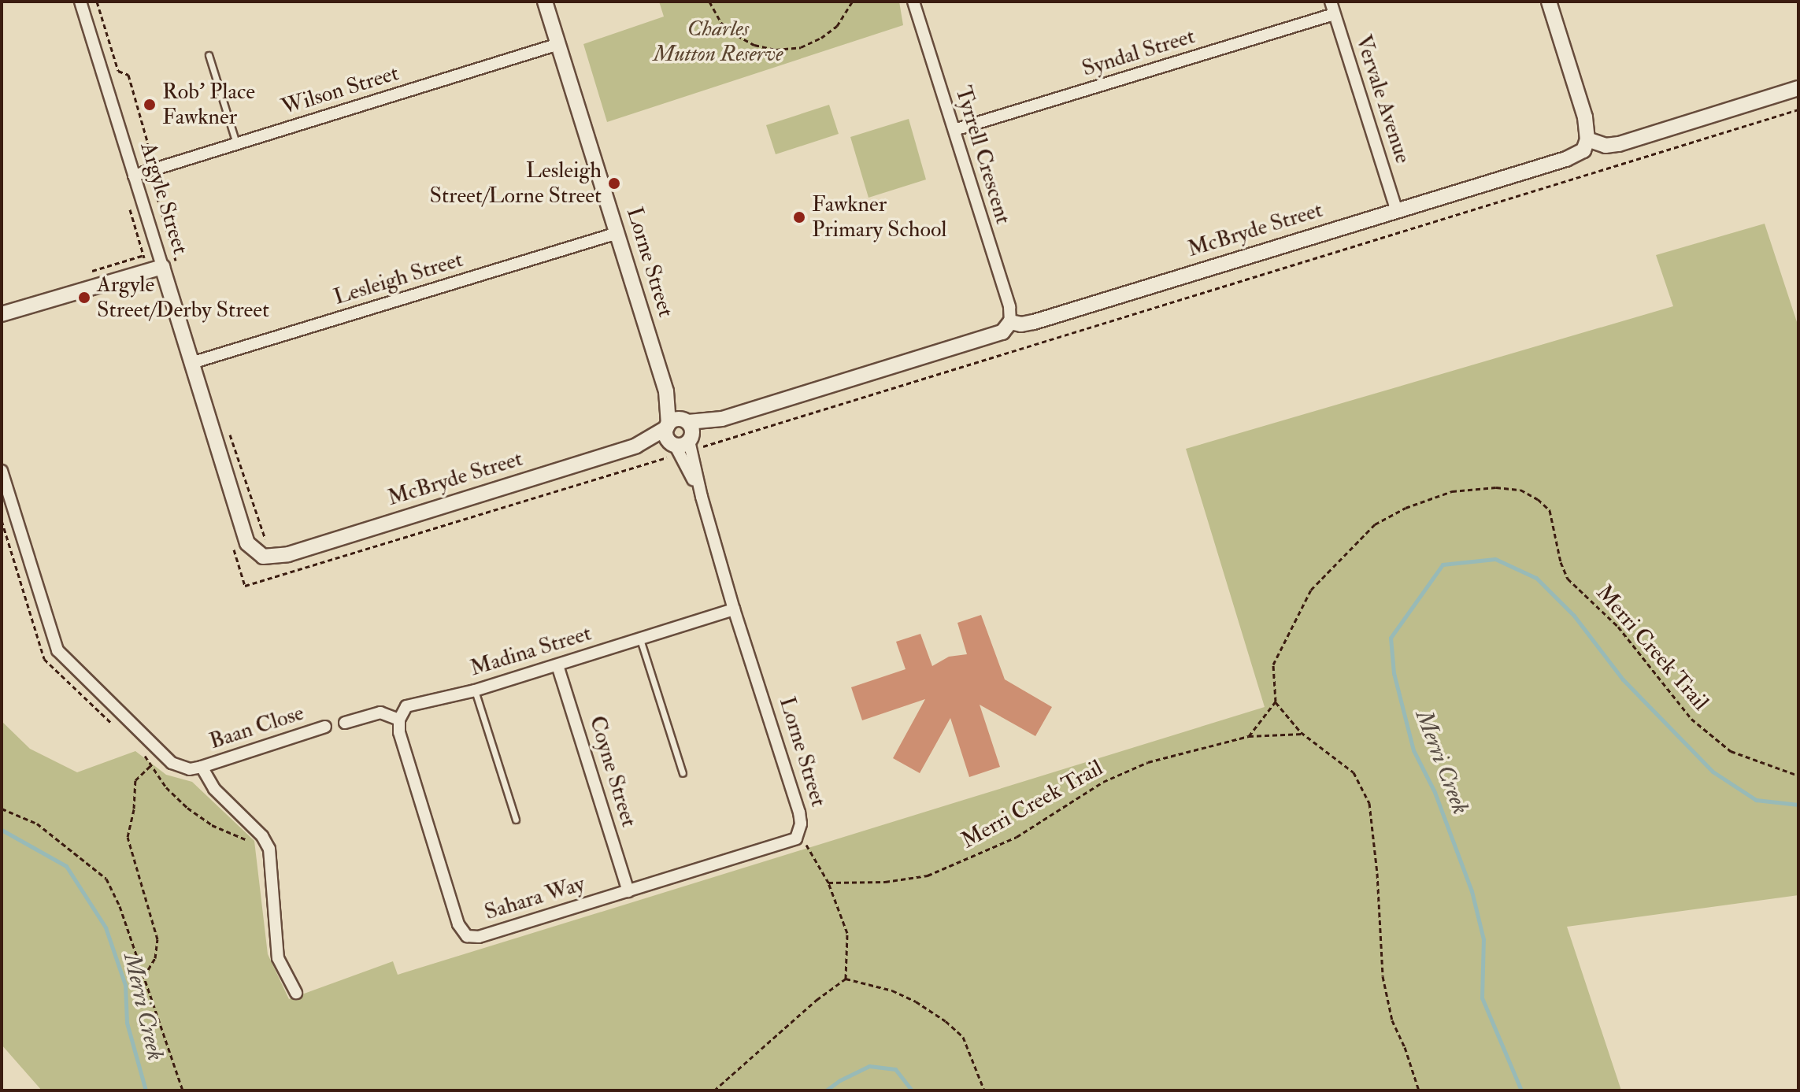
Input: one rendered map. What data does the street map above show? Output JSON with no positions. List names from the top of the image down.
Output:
{
  "streets": {
    "street": [
      "Syndal Street",
      "Wilson Street",
      "Vervale Avenue",
      "Tyrrell Crescent",
      "Argyle Street",
      "McBryde Street",
      "Lorne Street",
      "Lesleigh Street",
      "Madina Street",
      "Baan Close",
      "Coyne Street",
      "Sahara Way"
    ],
    "path": ["Merri Creek Trail"]
  },
  "crossings": [
    ["Syndal Street", "Vervale Avenue"],
    ["Syndal Street", "Tyrrell Crescent"],
    ["Wilson Street", "Argyle Street"],
    ["Wilson Street", "Lorne Street"],
    ["Vervale Avenue", "McBryde Street"],
    ["Tyrrell Crescent", "McBryde Street"],
    ["Argyle Street", "McBryde Street"],
    ["Argyle Street", "Lesleigh Street"],
    ["McBryde Street", "Lorne Street"],
    ["Lorne Street", "Lesleigh Street"],
    ["Lorne Street", "Madina Street"],
    ["Lorne Street", "Sahara Way"],
    ["Madina Street", "Coyne Street"],
    ["Madina Street", "Sahara Way"],
    ["Coyne Street", "Sahara Way"]
  ],
  "water": ["Merri Creek"],
  "parks": ["Charles Mutton Reserve"],
  "places": [
    "Rob' Place Fawkner",
    "Lesleigh Street/Lorne Street",
    "Fawkner Primary School",
    "Argyle Street/Derby Street"
  ]
}
